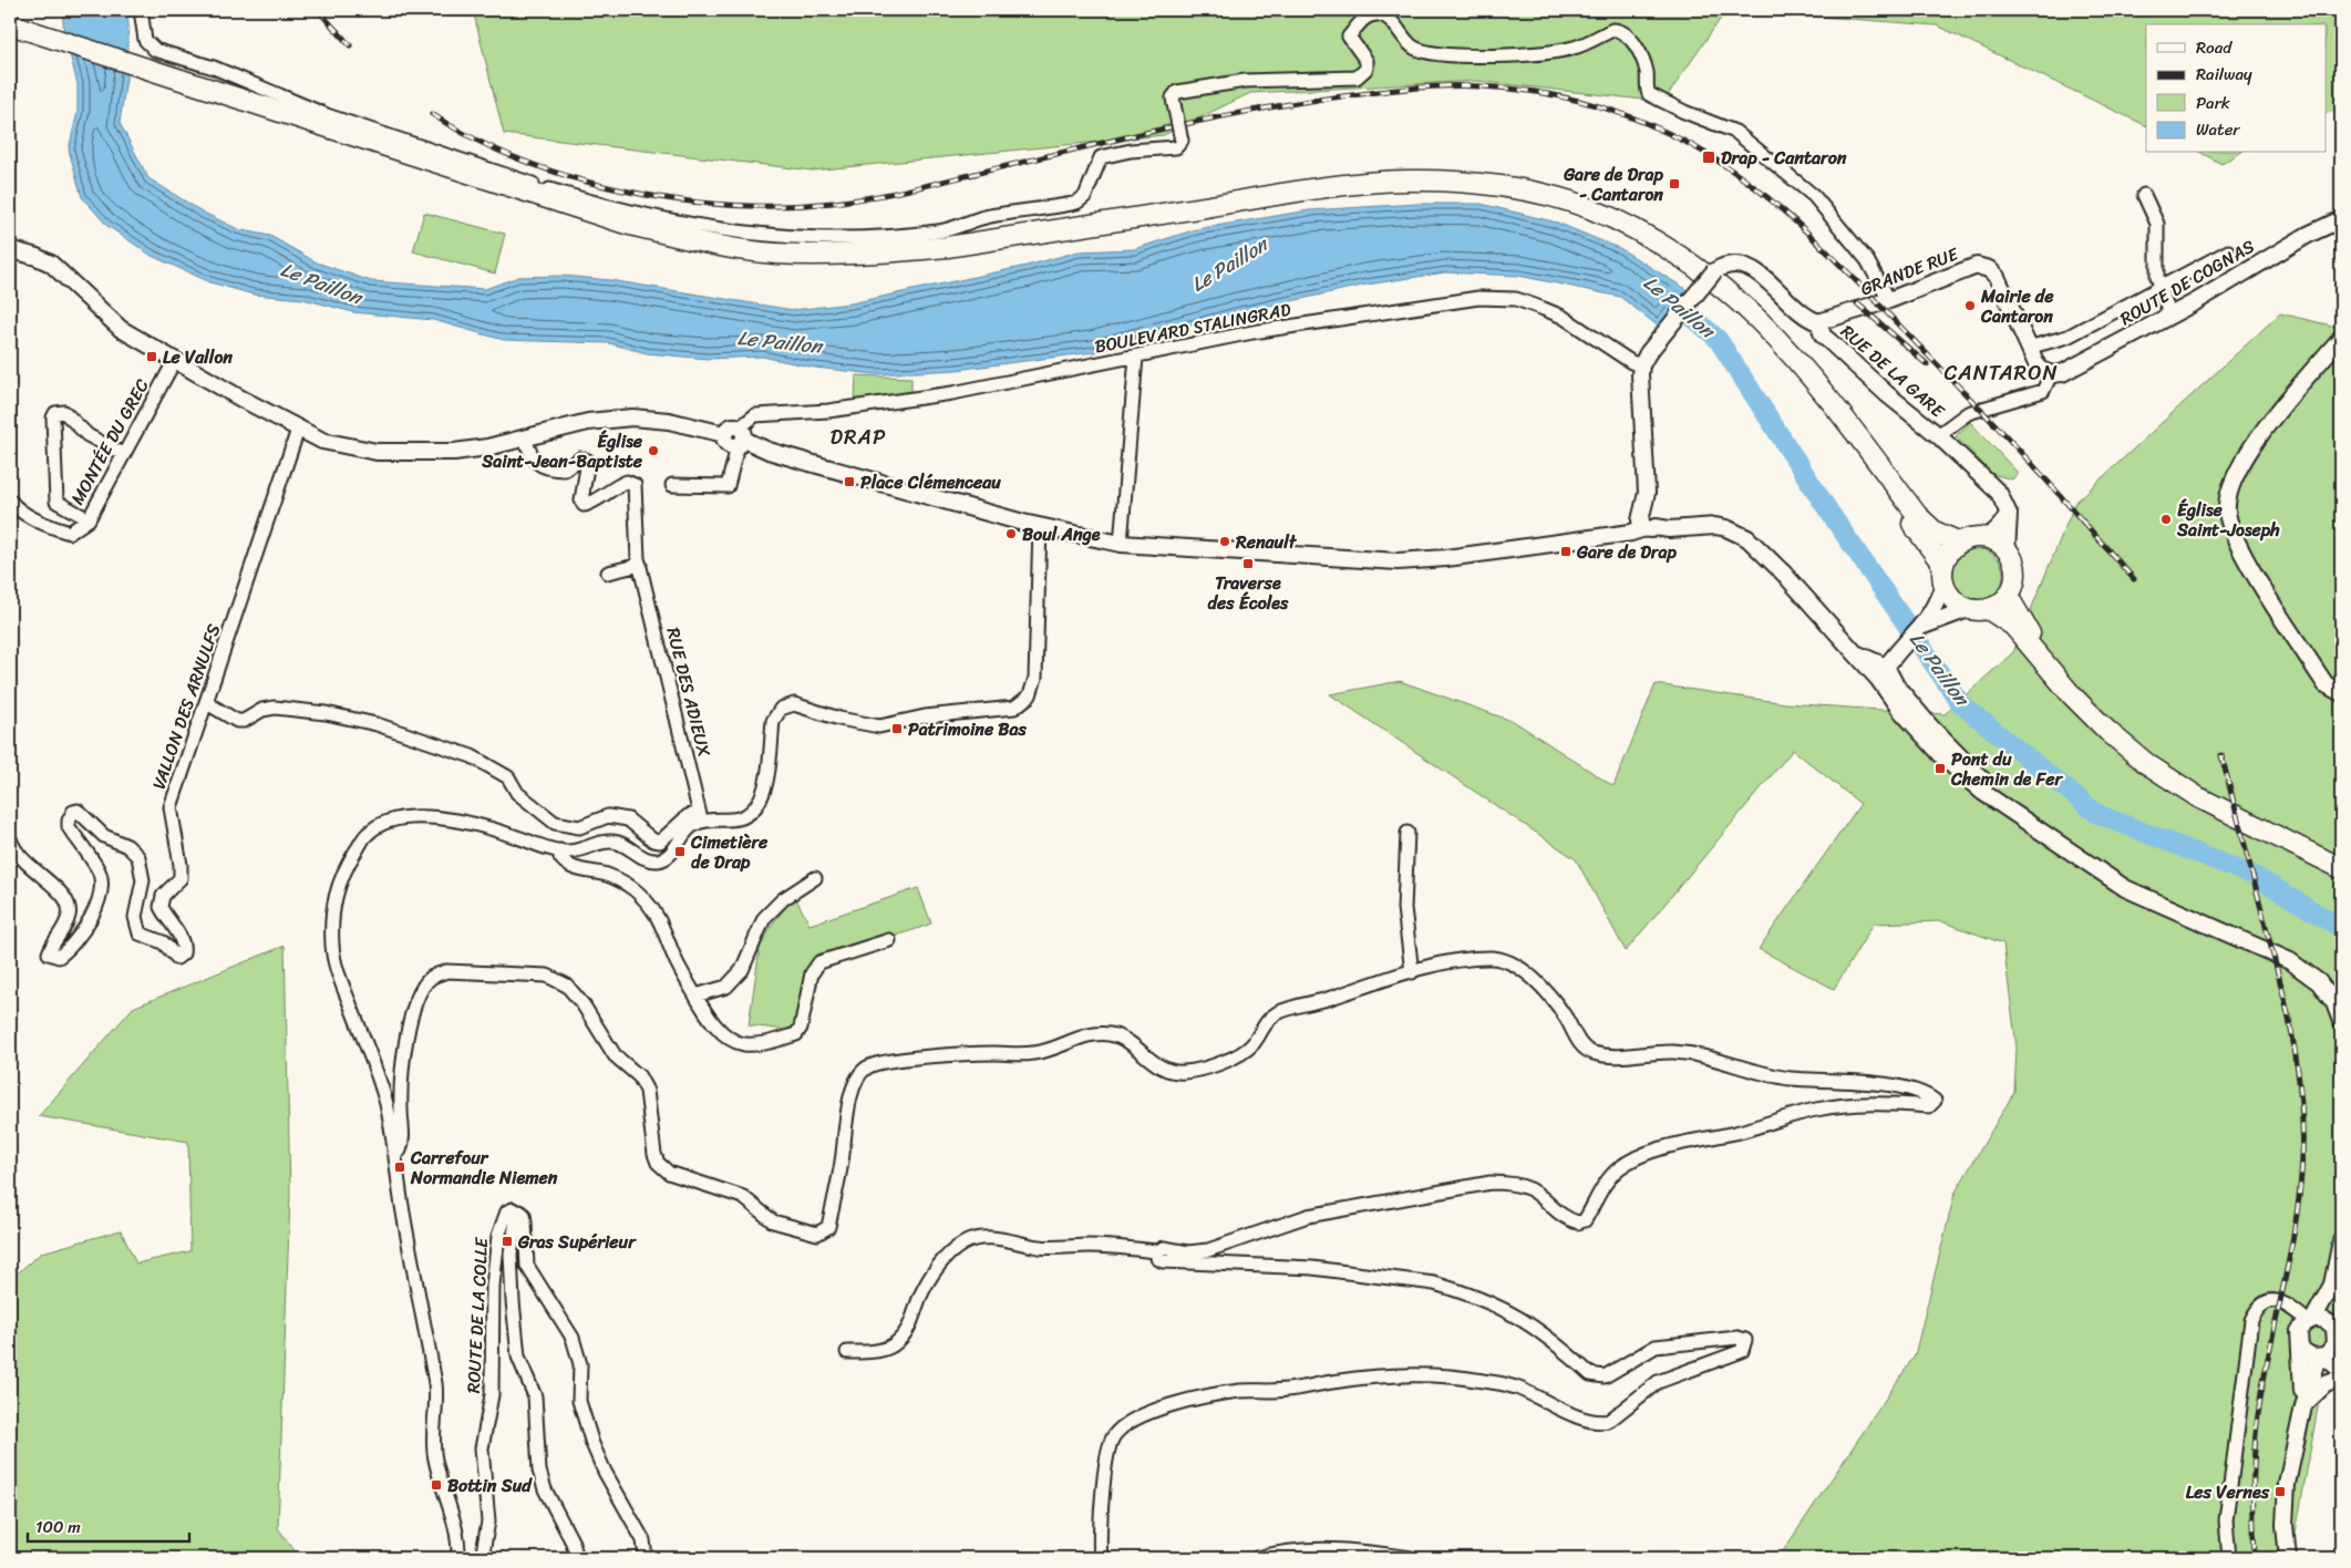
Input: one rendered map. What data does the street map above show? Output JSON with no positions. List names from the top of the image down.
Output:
{
  "streets": {
    "street": [
      "GRANDE RUE",
      "ROUTE DE COGNAS",
      "BOULEVARD STALINGRAD",
      "RUE DE LA GARE",
      "MONTÉE DU GREC",
      "RUE DES ADIEUX",
      "VALLON DES ARNULFS",
      "ROUTE DE LA COLLE"
    ]
  },
  "crossings": [
    ["GRANDE RUE", "ROUTE DE COGNAS"],
    ["GRANDE RUE", "RUE DE LA GARE"],
    ["BOULEVARD STALINGRAD", "RUE DE LA GARE"]
  ],
  "districts": ["CANTARON", "DRAP"],
  "water": ["Le Paillon"],
  "places": {
    "transit": [
      "Drap - Cantaron",
      "Gare de Drap - Cantaron",
      "Le Vallon",
      "Place Clémenceau",
      "Gare de Drap",
      "Traverse des Écoles",
      "Patrimoine Bas",
      "Pont du Chemin de Fer",
      "Cimetière de Drap",
      "Carrefour Normandie Niemen",
      "Gras Supérieur",
      "Bottin Sud",
      "Les Vernes"
    ],
    "other": [
      "Mairie de Cantaron",
      "Église Saint-Jean-Baptiste",
      "Église Saint-Joseph",
      "Boul Ange",
      "Renault"
    ]
  },
  "legend": [
    "Road",
    "Railway",
    "Park",
    "Water"
  ],
  "scale_bar": "100 m"
}
